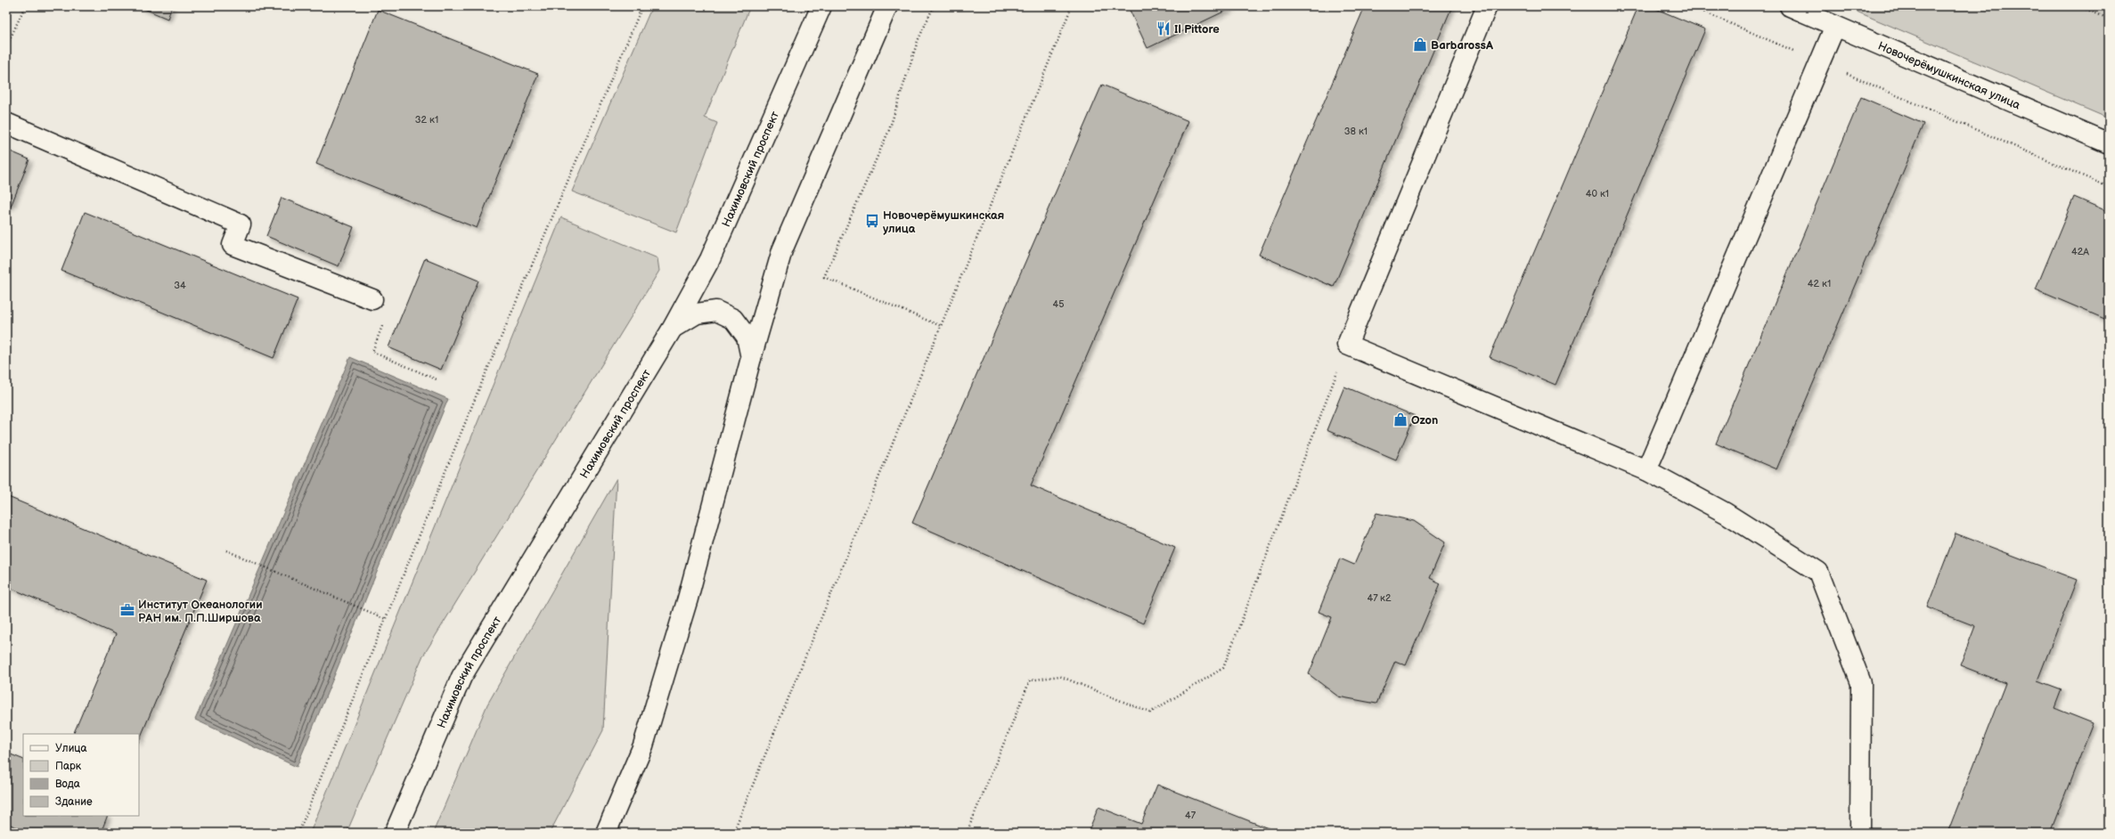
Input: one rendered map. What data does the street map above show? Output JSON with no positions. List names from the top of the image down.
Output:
{
  "streets": {
    "main road": ["Новочерёмушкинская улица", "Нахимовский проспект"]
  },
  "places": {
    "restaurant": ["Il Pittore"],
    "shop": ["BarbarossA", "Ozon"],
    "bus stop": ["Новочерёмушкинская улица"],
    "office": ["Институт Океанологии РАН им. П.П.Ширшова"]
  },
  "house_numbers": [
    "32 к1",
    "38 к1",
    "40 к1",
    "42А",
    "42 к1",
    "34",
    "45",
    "47 к2",
    "47"
  ],
  "legend": [
    "Улица",
    "Парк",
    "Вода",
    "Здание"
  ]
}
